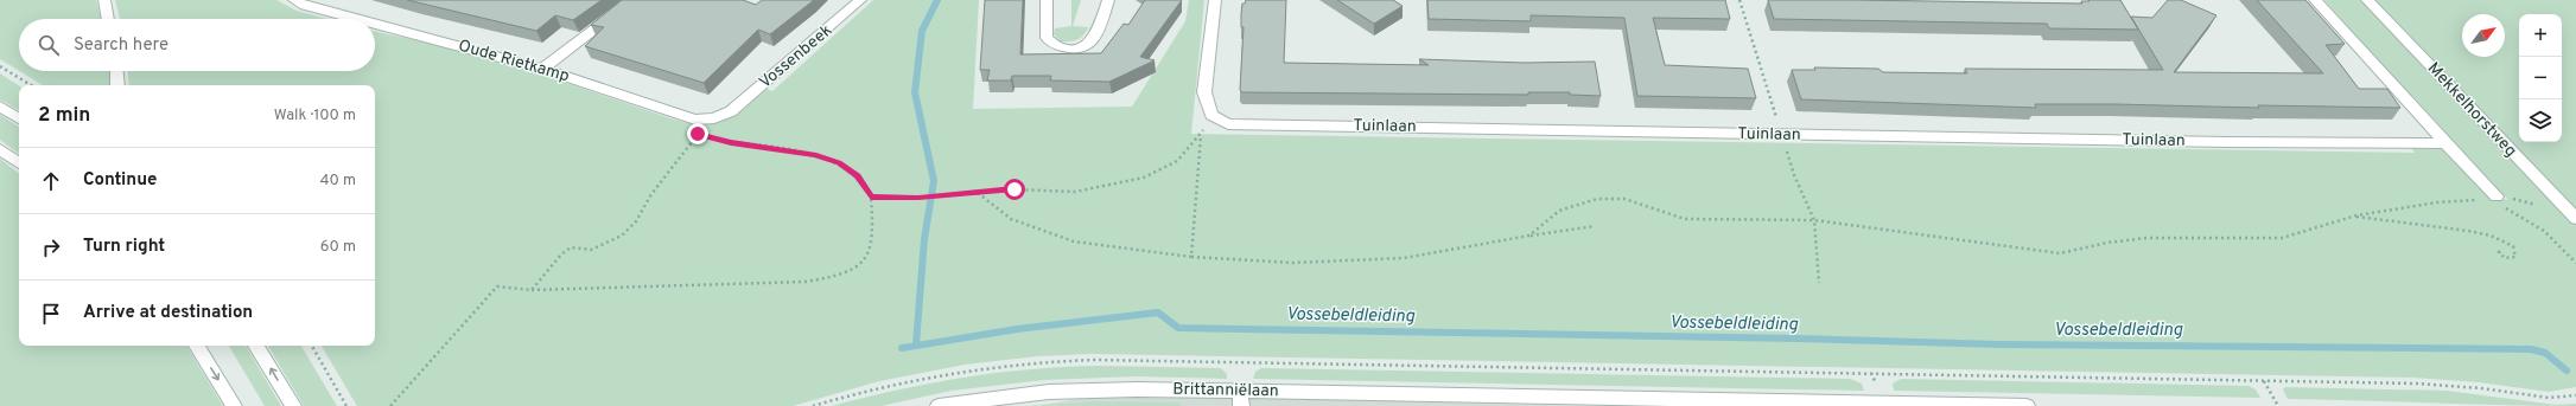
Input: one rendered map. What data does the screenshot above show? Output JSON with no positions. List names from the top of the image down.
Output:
{
  "streets": {
    "street": [
      "Vossenbeek",
      "Oude Rietkamp",
      "Mekkelhorstweg",
      "Tuinlaan",
      "Brittanniëlaan"
    ]
  },
  "crossings": [
    ["Vossenbeek", "Oude Rietkamp"]
  ],
  "water": ["Vossebeldleiding"],
  "north": "top right",
  "page": {
    "map_buttons": ["+", "−"],
    "search": "Search here",
    "heading": ["2 min", "Walk · 100 m"],
    "list": [
      ["Continue", "40 m"],
      ["Turn right", "60 m"],
      "Arrive at destination"
    ]
  }
}
